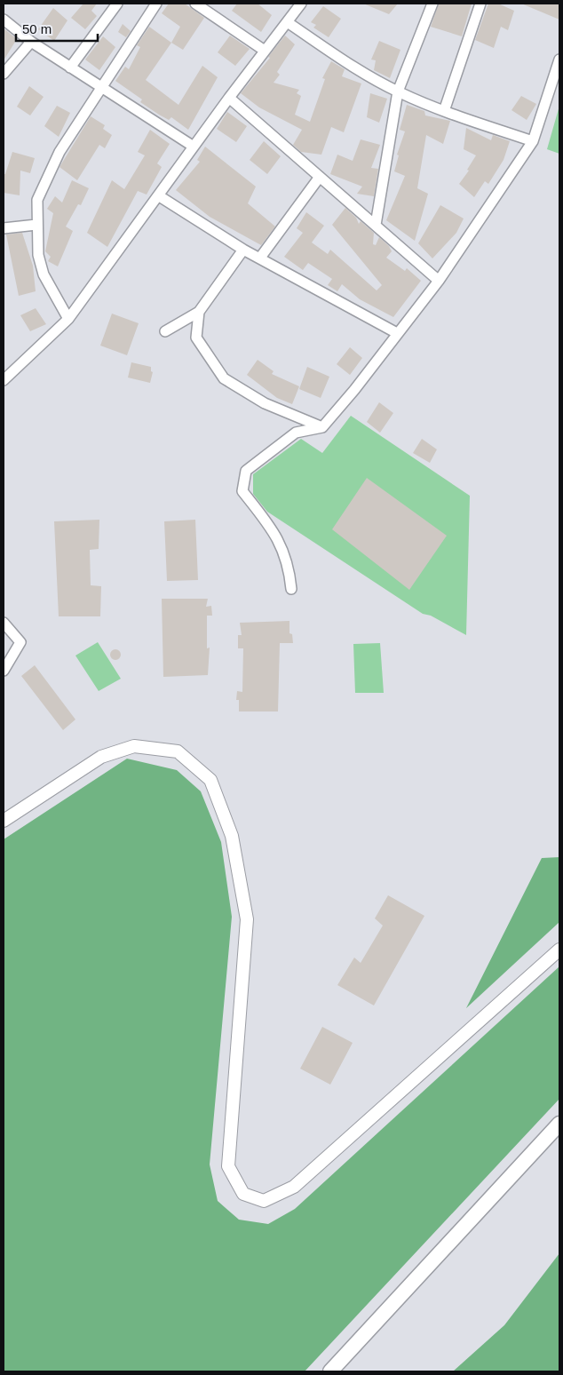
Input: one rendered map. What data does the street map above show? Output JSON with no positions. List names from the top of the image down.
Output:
{
  "scale_bar": "50 m"
}
